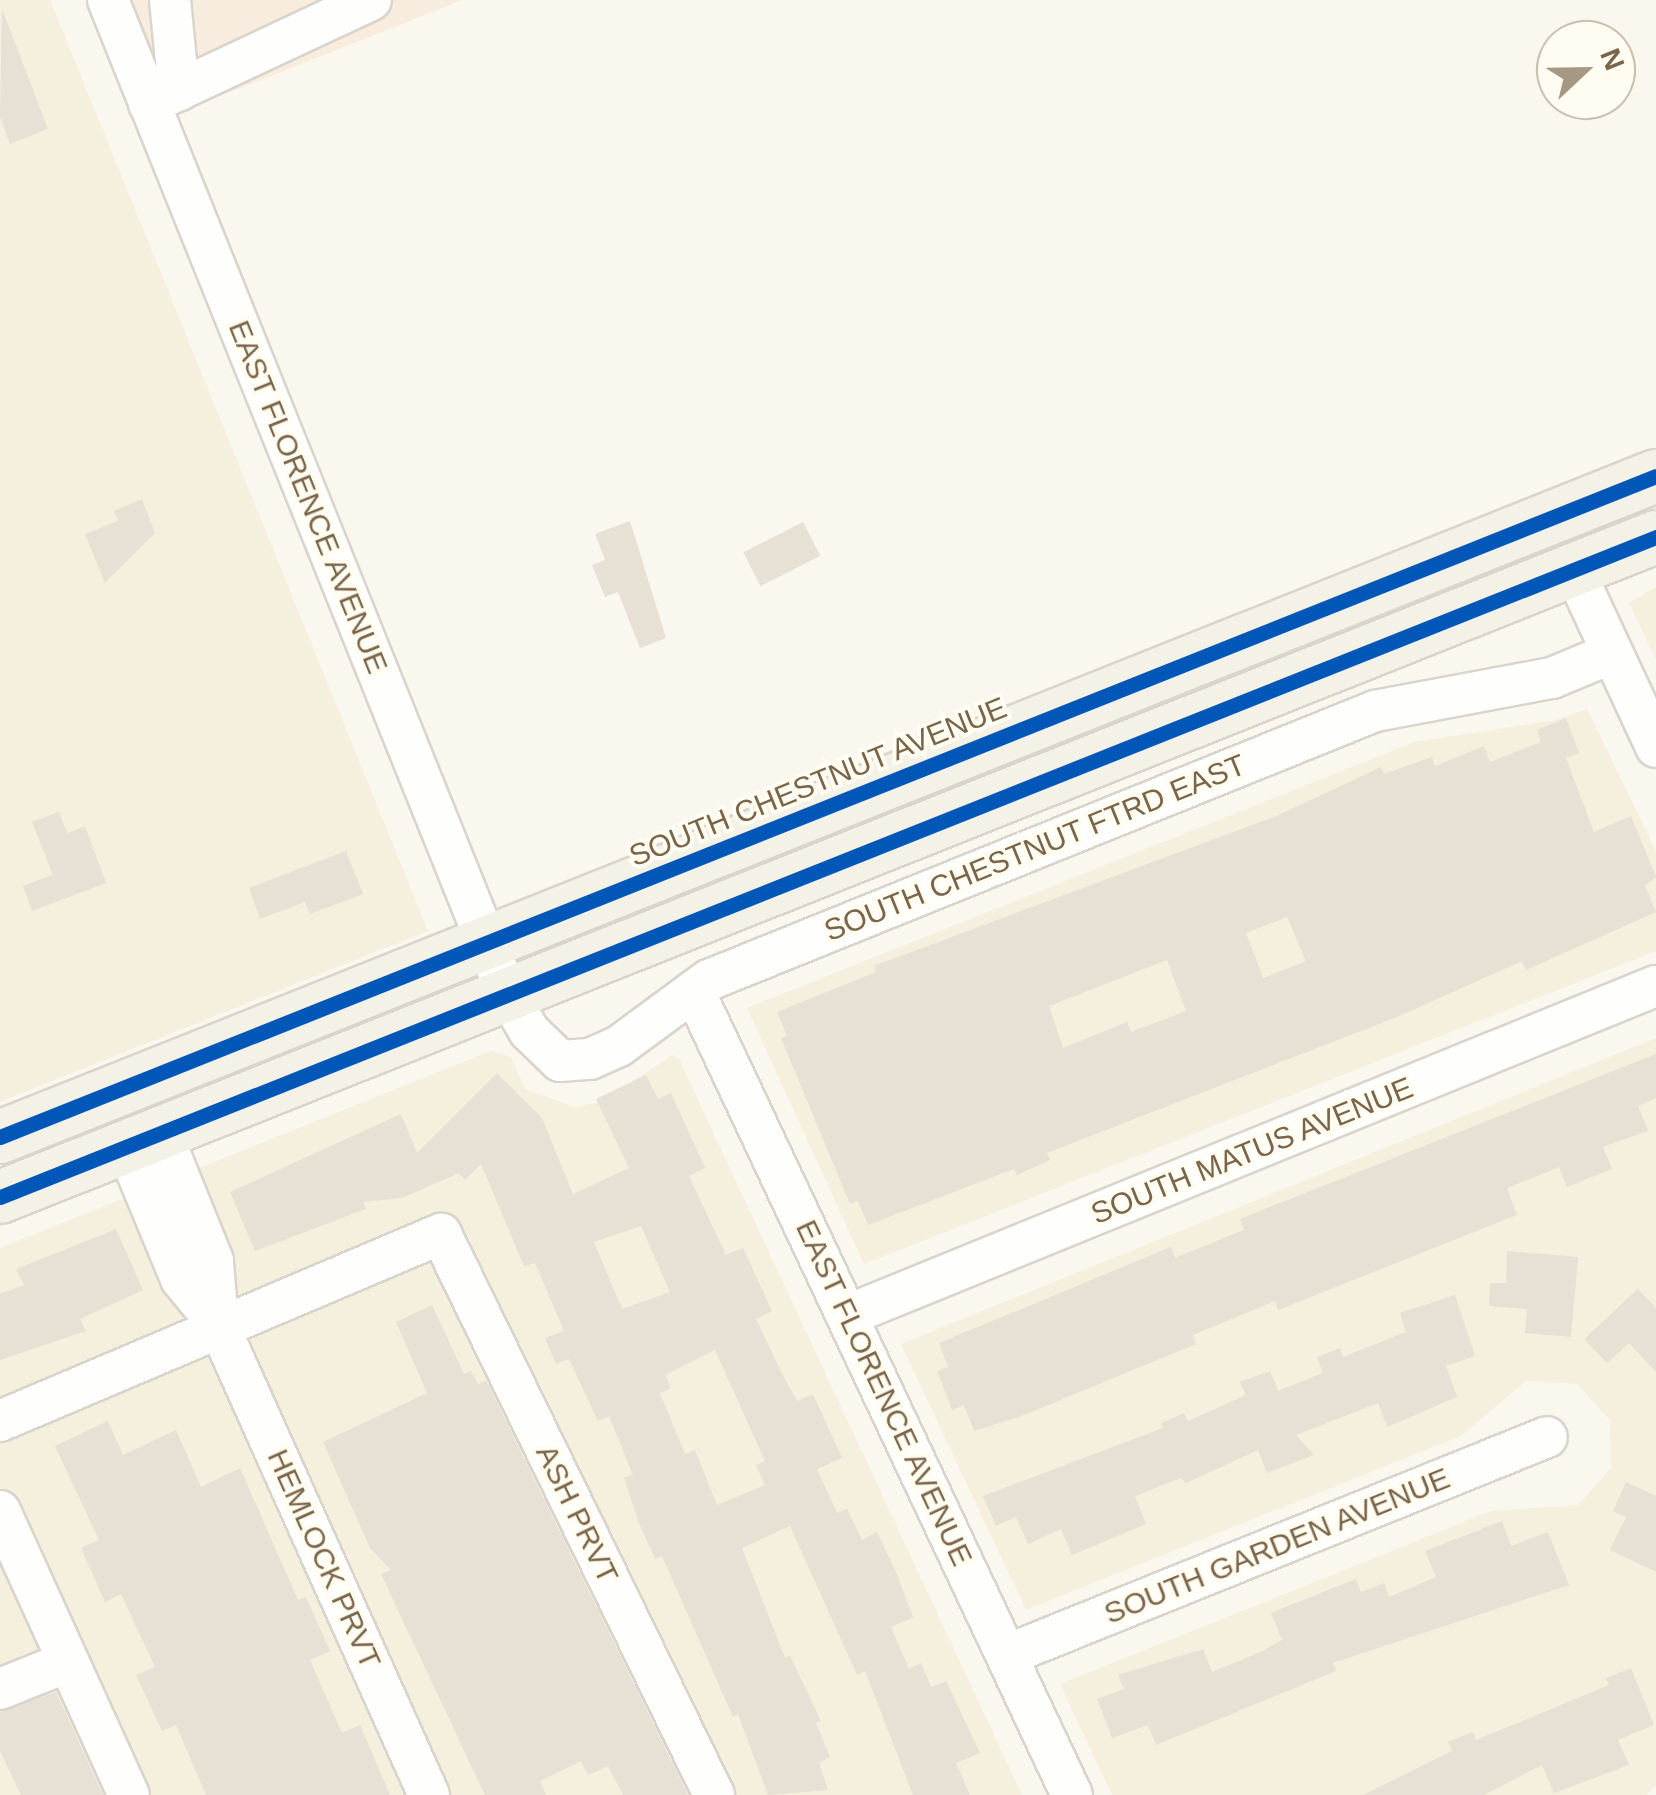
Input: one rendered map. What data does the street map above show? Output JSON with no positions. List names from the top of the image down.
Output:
{
  "streets": {
    "main road": ["SOUTH CHESTNUT AVENUE"],
    "street": [
      "EAST FLORENCE AVENUE",
      "SOUTH CHESTNUT FTRD EAST",
      "SOUTH MATUS AVENUE",
      "ASH PRVT",
      "SOUTH GARDEN AVENUE",
      "HEMLOCK PRVT"
    ]
  },
  "crossings": [
    ["EAST FLORENCE AVENUE", "SOUTH CHESTNUT AVENUE"],
    ["EAST FLORENCE AVENUE", "SOUTH CHESTNUT FTRD EAST"],
    ["EAST FLORENCE AVENUE", "SOUTH MATUS AVENUE"],
    ["EAST FLORENCE AVENUE", "SOUTH GARDEN AVENUE"],
    ["ASH PRVT", "HEMLOCK PRVT"]
  ],
  "north": "right"
}
